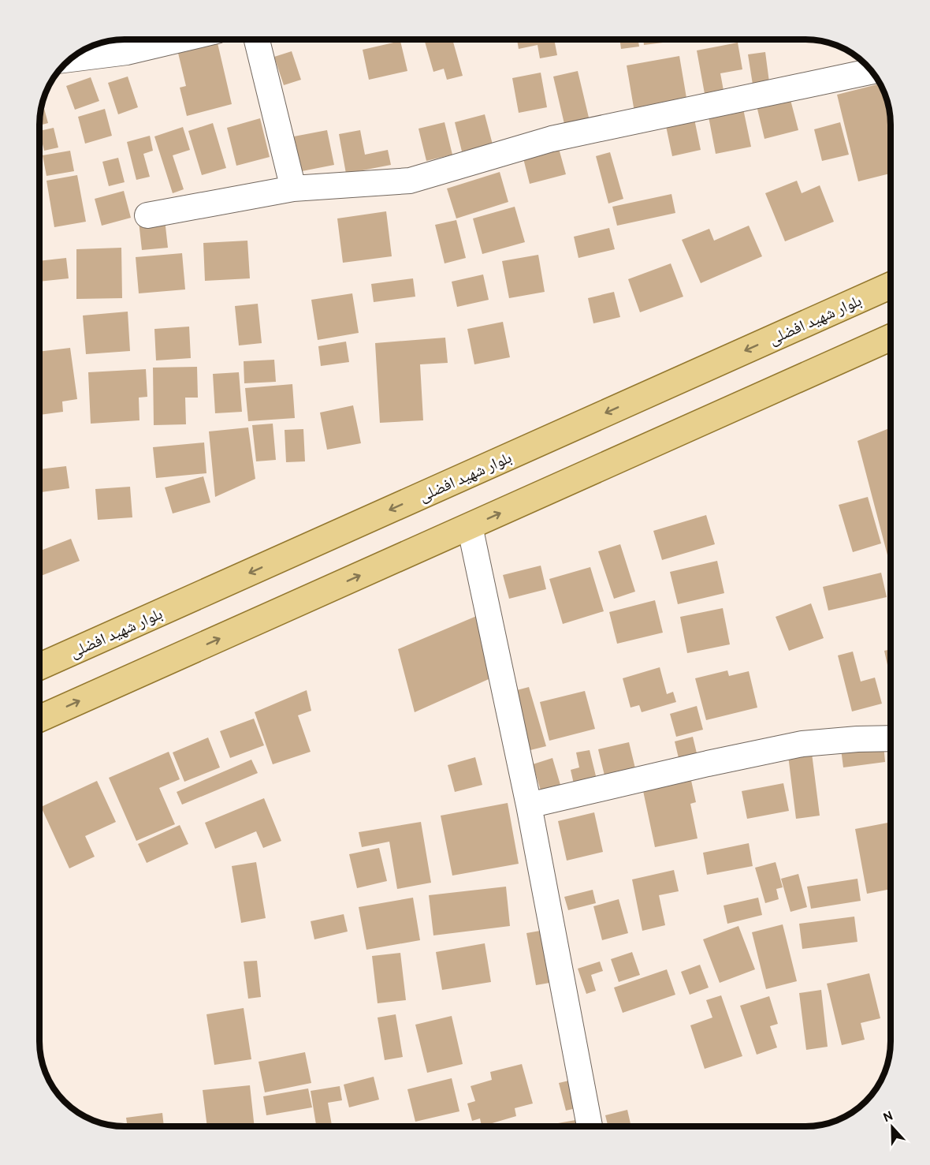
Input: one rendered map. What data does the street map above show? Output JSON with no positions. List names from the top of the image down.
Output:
{
  "streets": {
    "main road": ["بلوار شهید افضلی"]
  },
  "north": "top"
}
